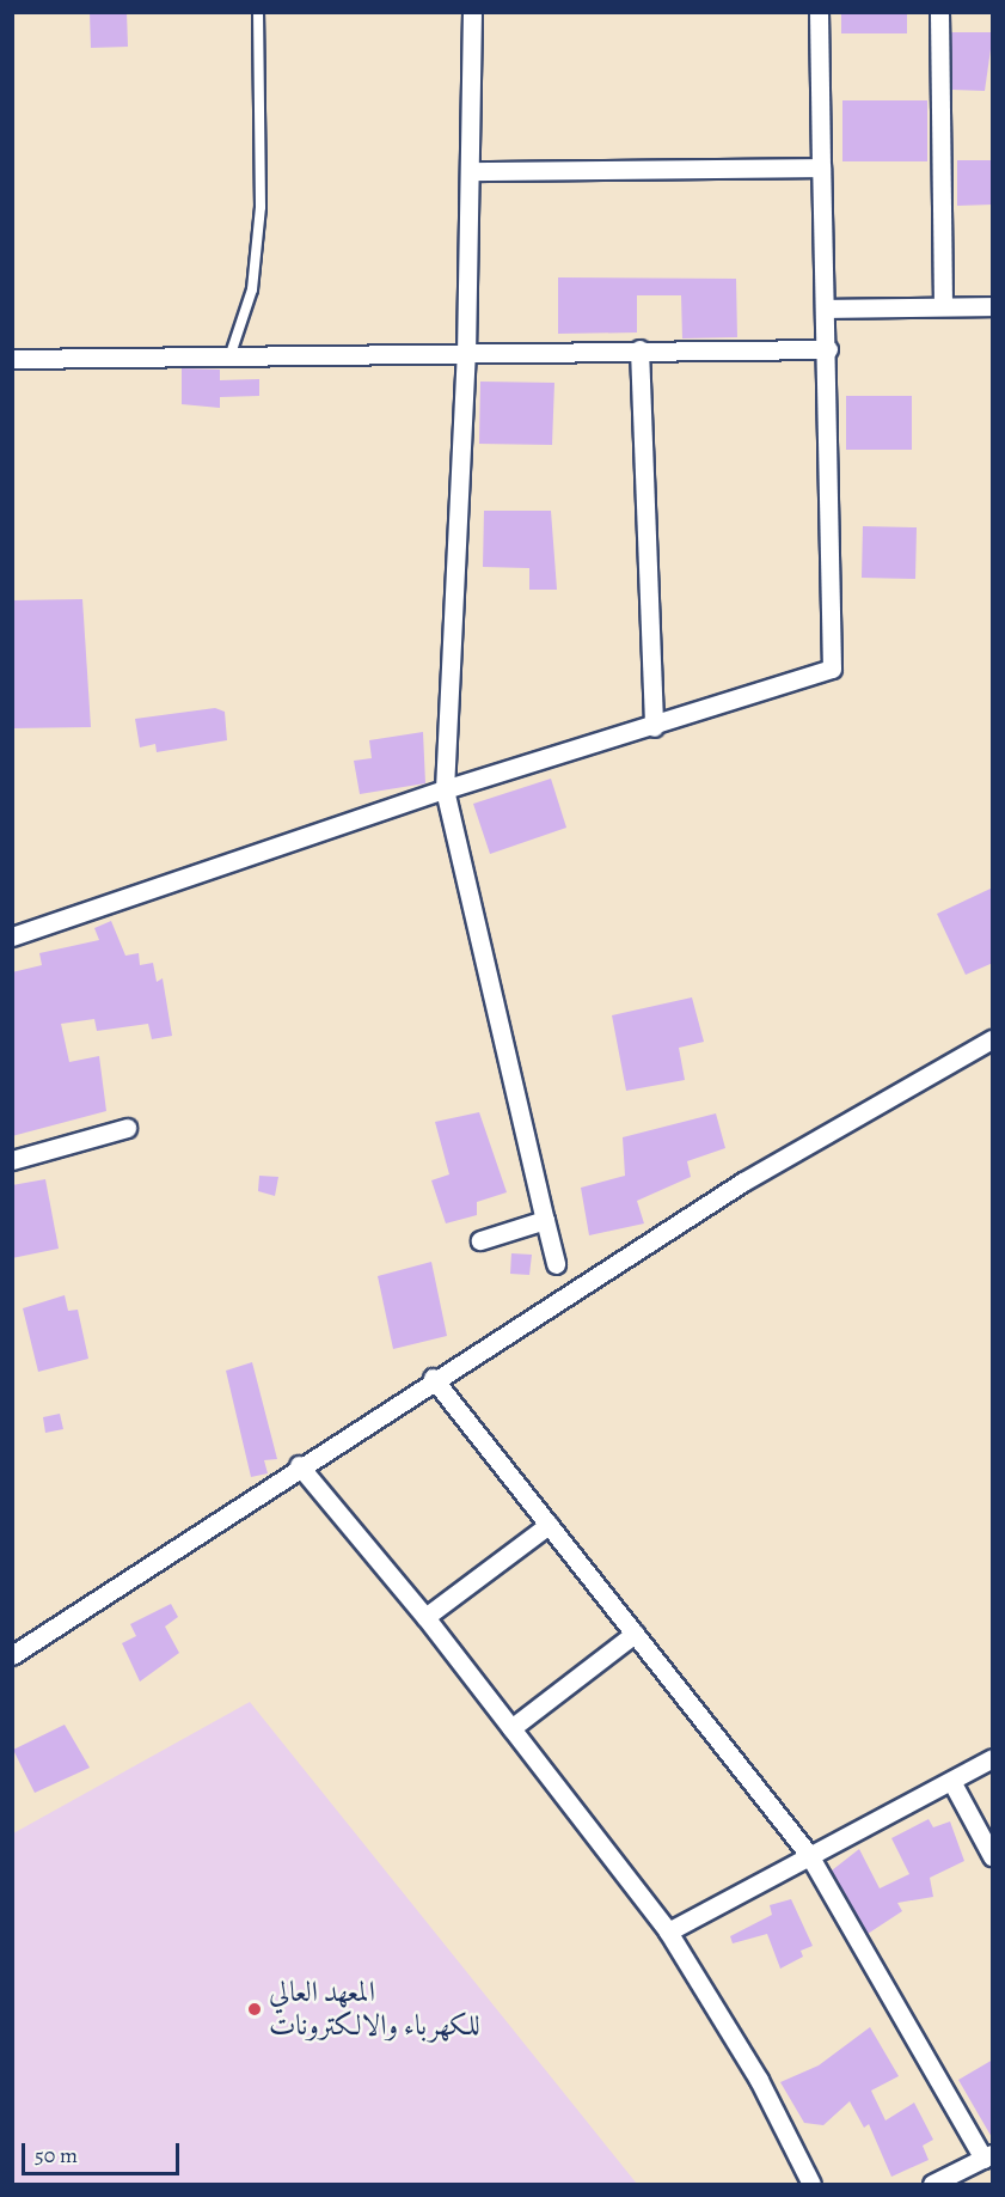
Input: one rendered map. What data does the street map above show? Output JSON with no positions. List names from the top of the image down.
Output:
{
  "places": ["المعهد العالي للكهرباء والالكترونات"],
  "scale_bar": "50 m"
}
